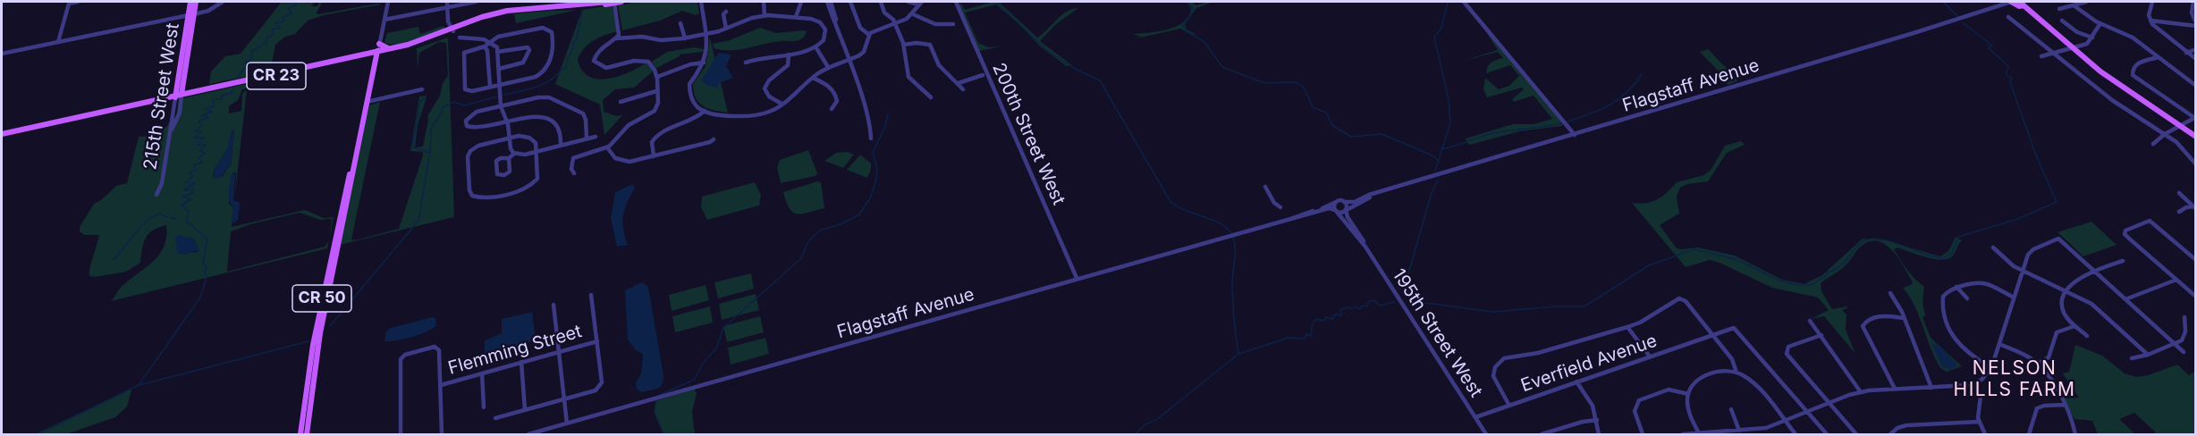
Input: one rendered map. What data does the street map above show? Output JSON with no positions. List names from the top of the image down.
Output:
{
  "streets": {
    "main road": ["CR 23", "215th Street West", "CR 50"],
    "street": [
      "Flagstaff Avenue",
      "200th Street West",
      "195th Street West",
      "Flemming Street",
      "Everfield Avenue"
    ]
  },
  "crossings": [
    ["CR 23", "215th Street West"],
    ["CR 23", "CR 50"],
    ["Flagstaff Avenue", "200th Street West"],
    ["Flagstaff Avenue", "195th Street West"],
    ["195th Street West", "Everfield Avenue"]
  ],
  "districts": ["NELSON HILLS FARM"]
}
